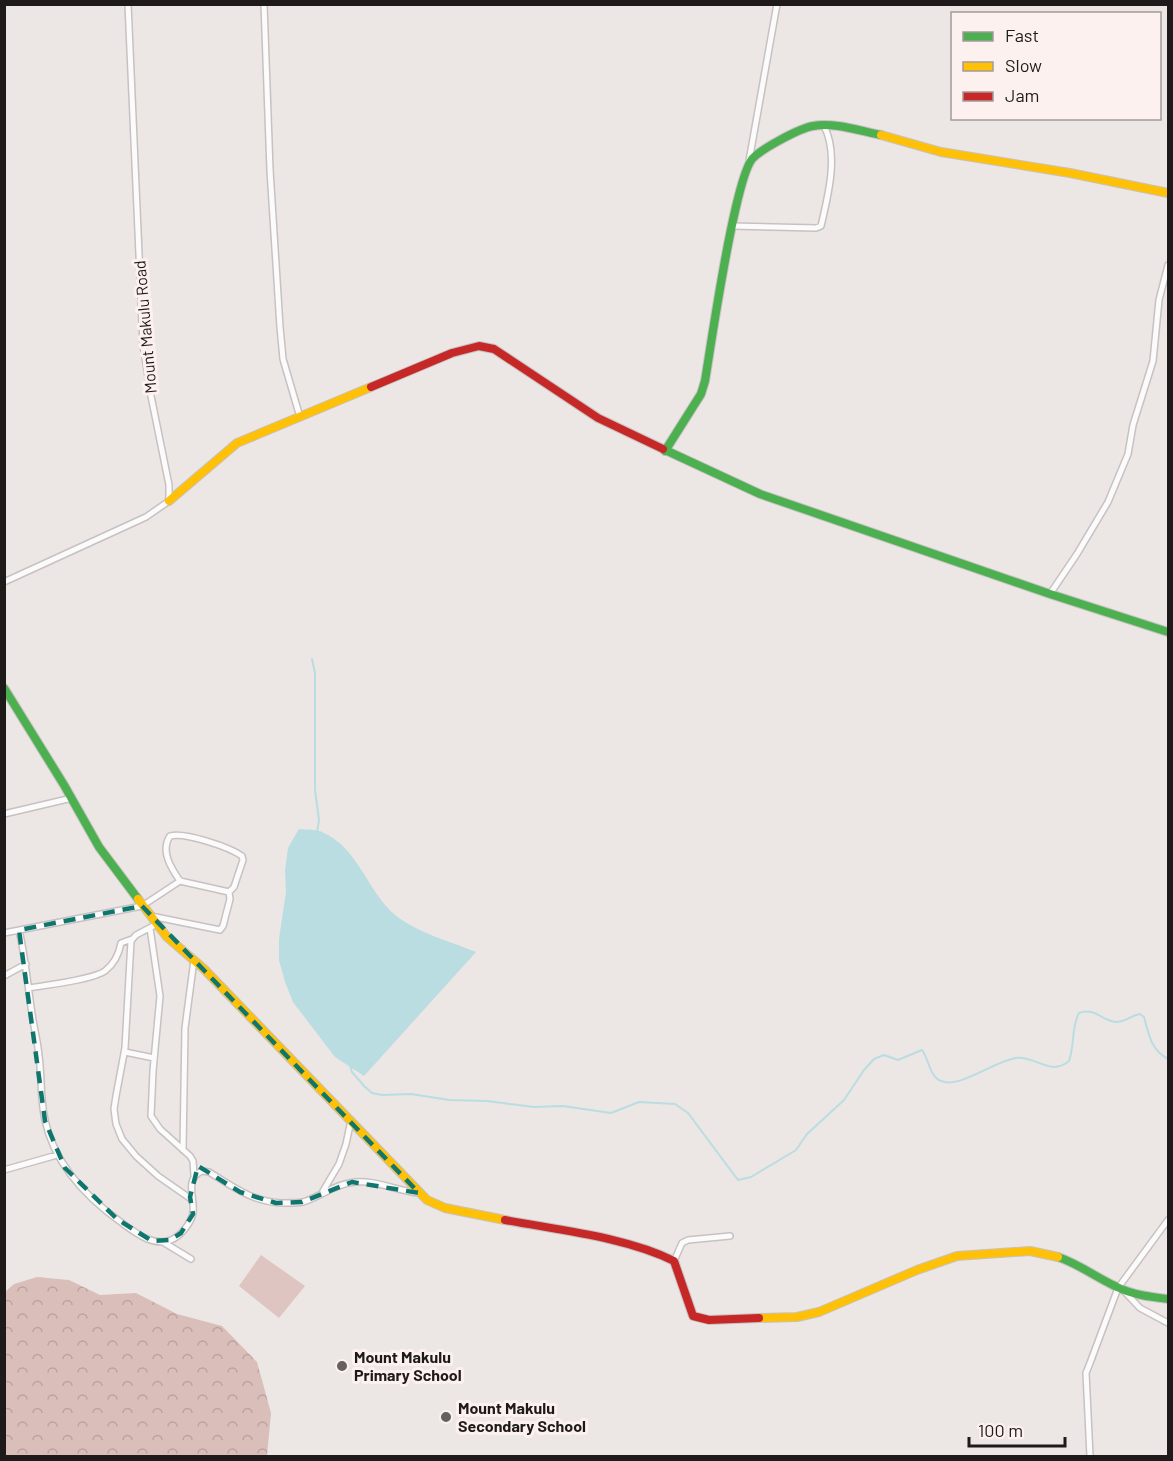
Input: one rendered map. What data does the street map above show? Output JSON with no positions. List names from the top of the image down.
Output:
{
  "streets": {
    "street": ["Mount Makulu Road"]
  },
  "places": ["Mount Makulu Primary School", "Mount Makulu Secondary School"],
  "legend": ["Fast", "Slow", "Jam"],
  "scale_bar": "100 m"
}
